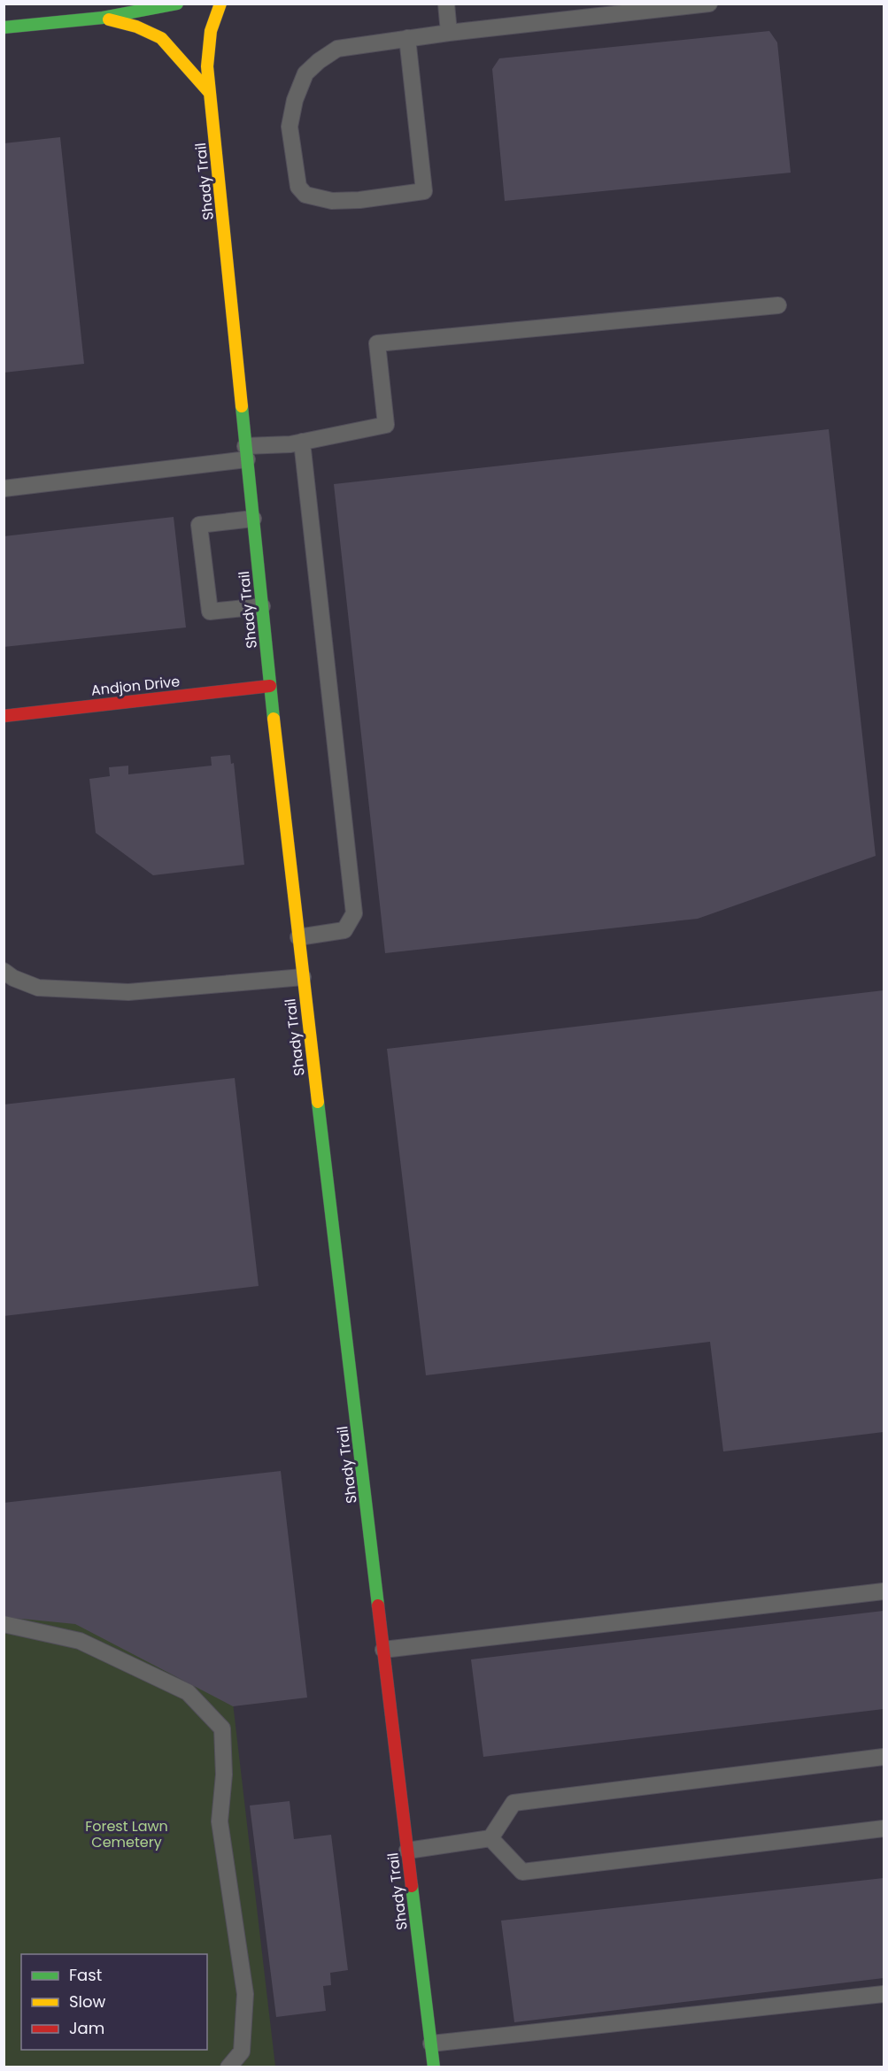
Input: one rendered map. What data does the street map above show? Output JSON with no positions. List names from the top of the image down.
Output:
{
  "streets": {
    "street": ["Shady Trail", "Andjon Drive"]
  },
  "crossings": [
    ["Shady Trail", "Andjon Drive"]
  ],
  "parks": ["Forest Lawn Cemetery"],
  "legend": ["Fast", "Slow", "Jam"]
}
